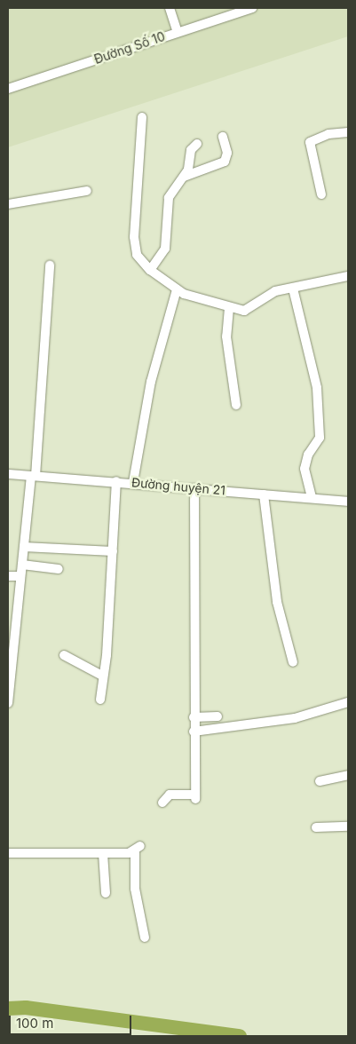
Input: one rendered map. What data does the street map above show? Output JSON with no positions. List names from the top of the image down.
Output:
{
  "streets": {
    "street": ["Đường Số 10", "Đường huyện 21"]
  },
  "scale_bar": "100 m"
}
